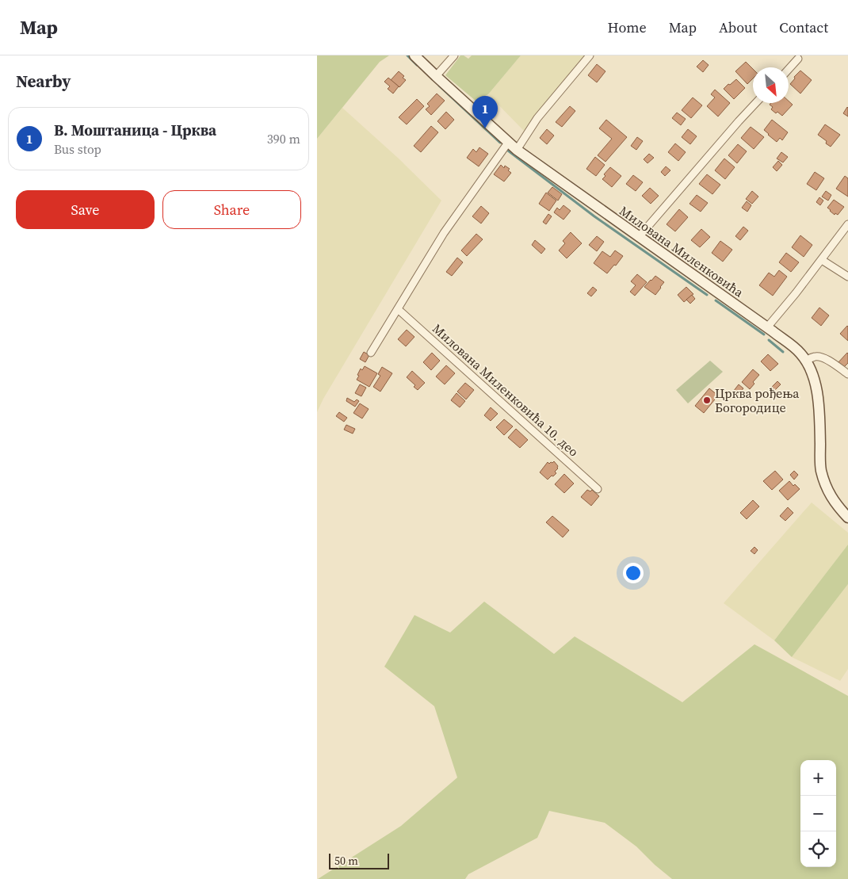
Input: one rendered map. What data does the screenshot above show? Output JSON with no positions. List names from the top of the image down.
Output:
{
  "streets": {
    "street": ["Милована Миленковића", "Милована Миленковића 10. део"]
  },
  "places": ["Црква рођења Богородице"],
  "scale_bar": "50 m",
  "north": "bottom right",
  "page": {
    "header": "Map",
    "nav": [
      "Home",
      "Map",
      "About",
      "Contact"
    ],
    "heading": "Nearby",
    "pins": "1",
    "list": [
      {
        "mark": "1",
        "name": "В. Моштаница - Црква",
        "note": "Bus stop",
        "value": "390 m"
      }
    ],
    "buttons": ["Save", "Share"],
    "map_buttons": ["+", "−"],
    "scale": "50 m"
  }
}
